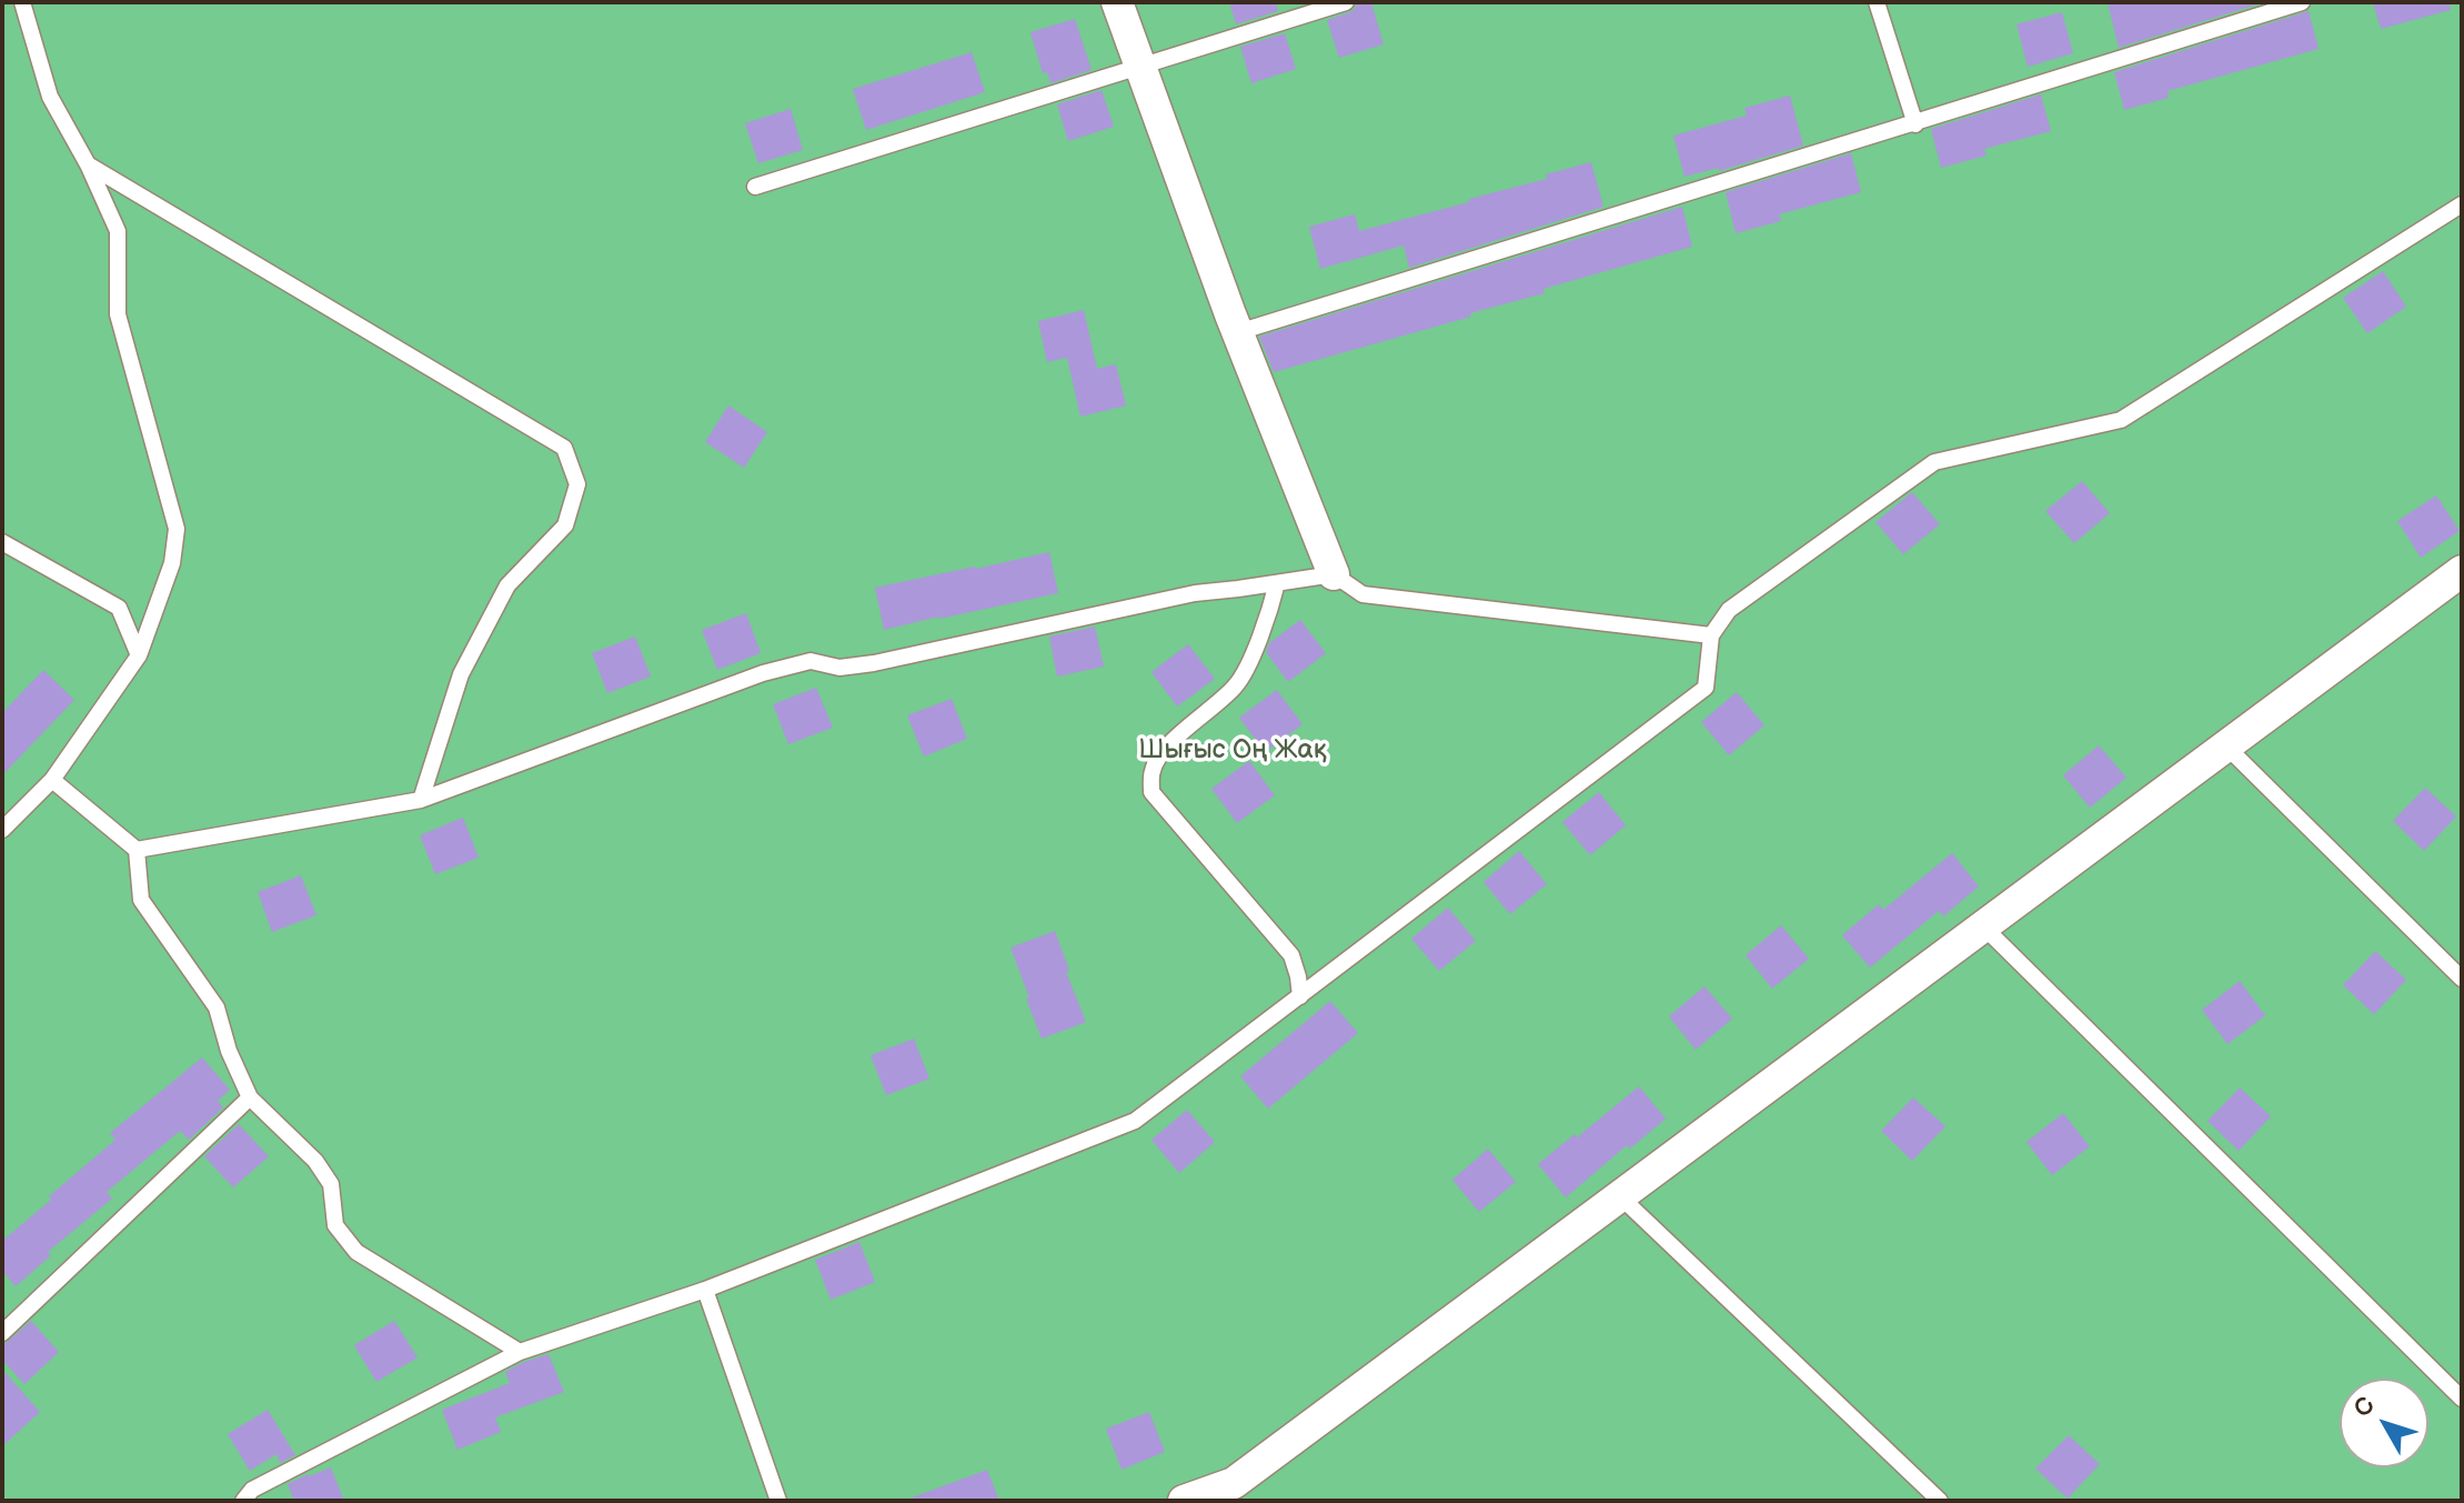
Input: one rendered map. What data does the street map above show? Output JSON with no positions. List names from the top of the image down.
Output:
{
  "parks": ["Шығыс Оң Жақ"],
  "north": "top left"
}
